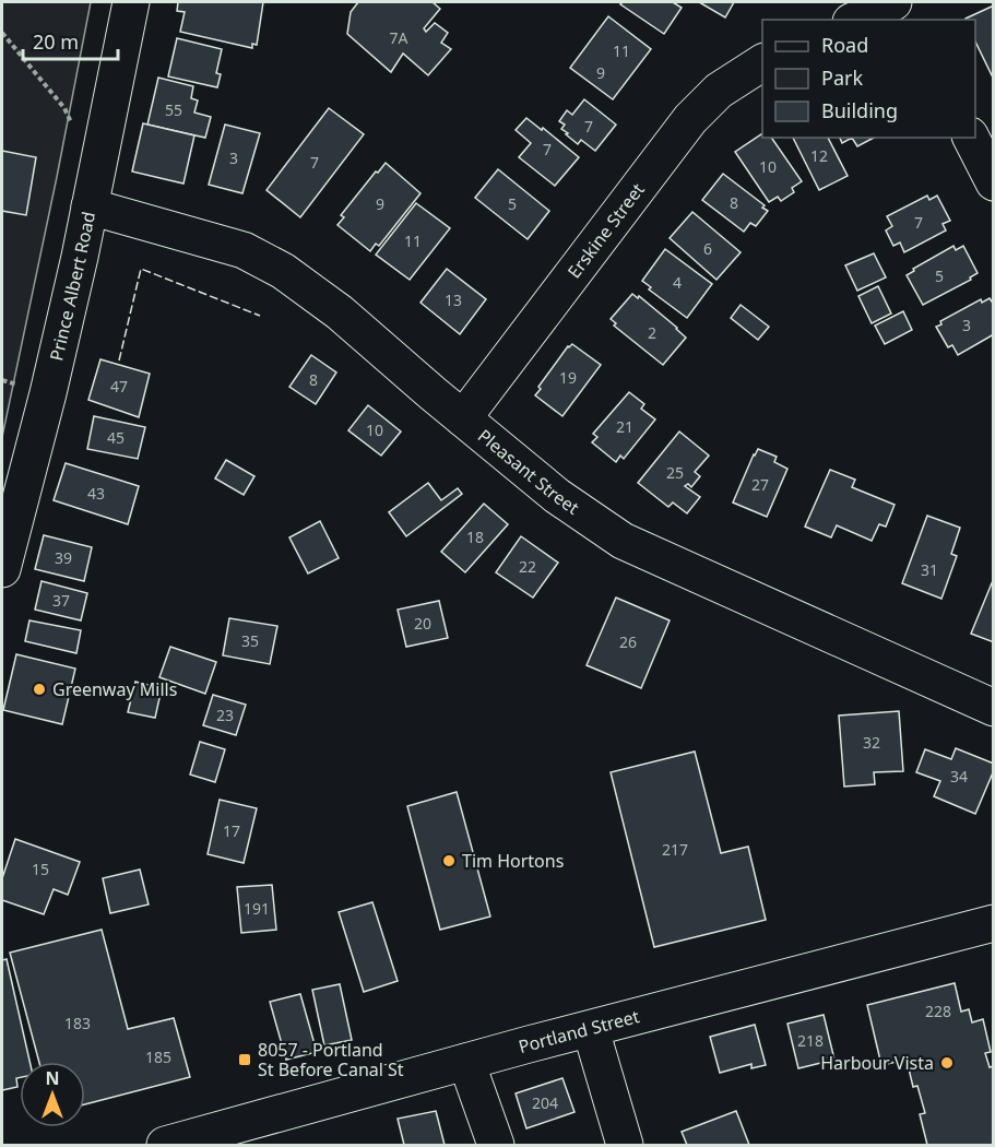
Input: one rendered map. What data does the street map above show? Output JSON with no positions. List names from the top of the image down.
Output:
{
  "streets": {
    "main road": [
      "Erskine Street",
      "Prince Albert Road",
      "Pleasant Street",
      "Portland Street"
    ]
  },
  "crossings": [
    ["Erskine Street", "Pleasant Street"],
    ["Prince Albert Road", "Pleasant Street"]
  ],
  "places": {
    "other": ["Greenway Mills", "Tim Hortons", "Harbour Vista"],
    "transit": ["8057 - Portland St Before Canal St"]
  },
  "house_numbers": [
    "7A",
    "11",
    "9",
    "55",
    "7",
    "7",
    "12",
    "3",
    "7",
    "10",
    "8",
    "9",
    "5",
    "7",
    "11",
    "6",
    "5",
    "4",
    "13",
    "3",
    "2",
    "19",
    "8",
    "47",
    "21",
    "10",
    "45",
    "25",
    "27",
    "43",
    "18",
    "39",
    "22",
    "31",
    "37",
    "20",
    "35",
    "26",
    "23",
    "32",
    "34",
    "17",
    "217",
    "15",
    "191",
    "228",
    "183",
    "218",
    "185",
    "204"
  ],
  "legend": ["Road", "Park", "Building"],
  "scale_bar": "20 m",
  "north": "top"
}
